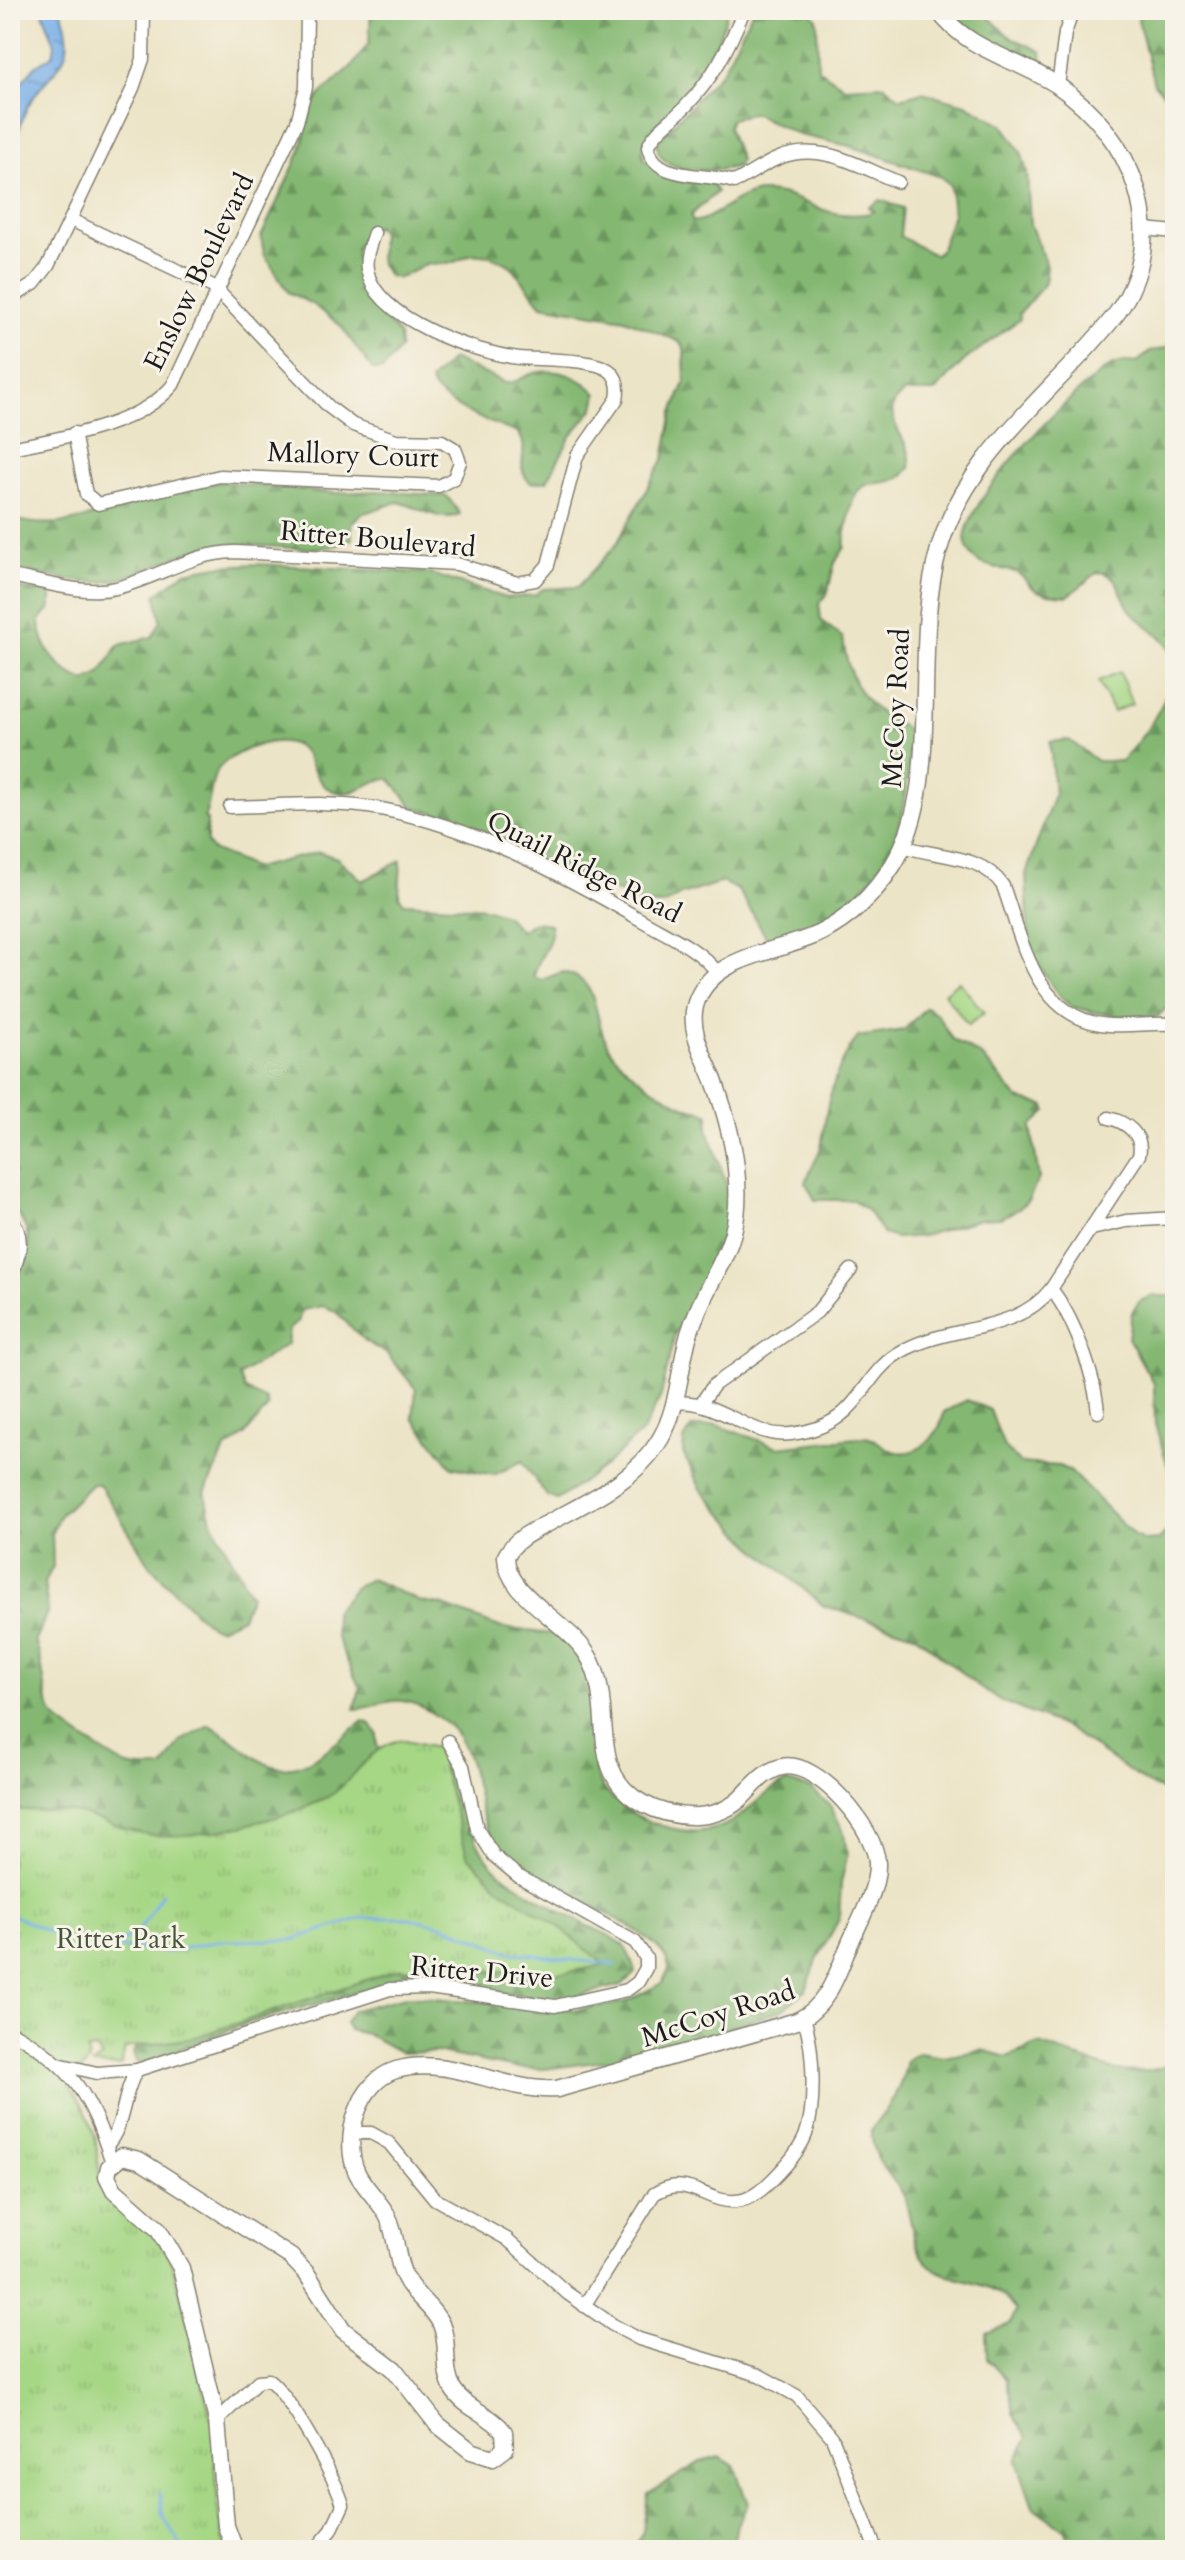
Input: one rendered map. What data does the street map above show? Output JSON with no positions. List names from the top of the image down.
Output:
{
  "streets": {
    "street": [
      "Enslow Boulevard",
      "Mallory Court",
      "Ritter Boulevard",
      "McCoy Road",
      "Quail Ridge Road",
      "Ritter Drive"
    ]
  },
  "crossings": [
    ["Enslow Boulevard", "Mallory Court"],
    ["McCoy Road", "Quail Ridge Road"]
  ],
  "parks": ["Ritter Park"]
}
